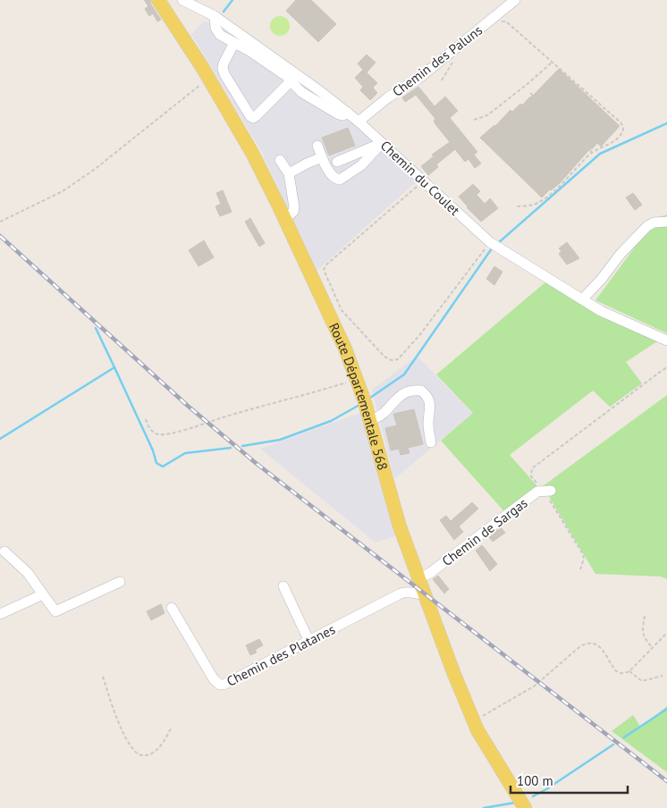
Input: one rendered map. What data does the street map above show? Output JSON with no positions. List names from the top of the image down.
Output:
{
  "streets": {
    "main road": ["Route Départementale 568"],
    "street": [
      "Chemin des Paluns",
      "Chemin du Coulet",
      "Chemin de Sargas",
      "Chemin des Platanes"
    ]
  },
  "crossings": [
    ["Chemin des Paluns", "Chemin du Coulet"],
    ["Route Départementale 568", "Chemin de Sargas"],
    ["Route Départementale 568", "Chemin des Platanes"]
  ],
  "scale_bar": "100 m"
}
